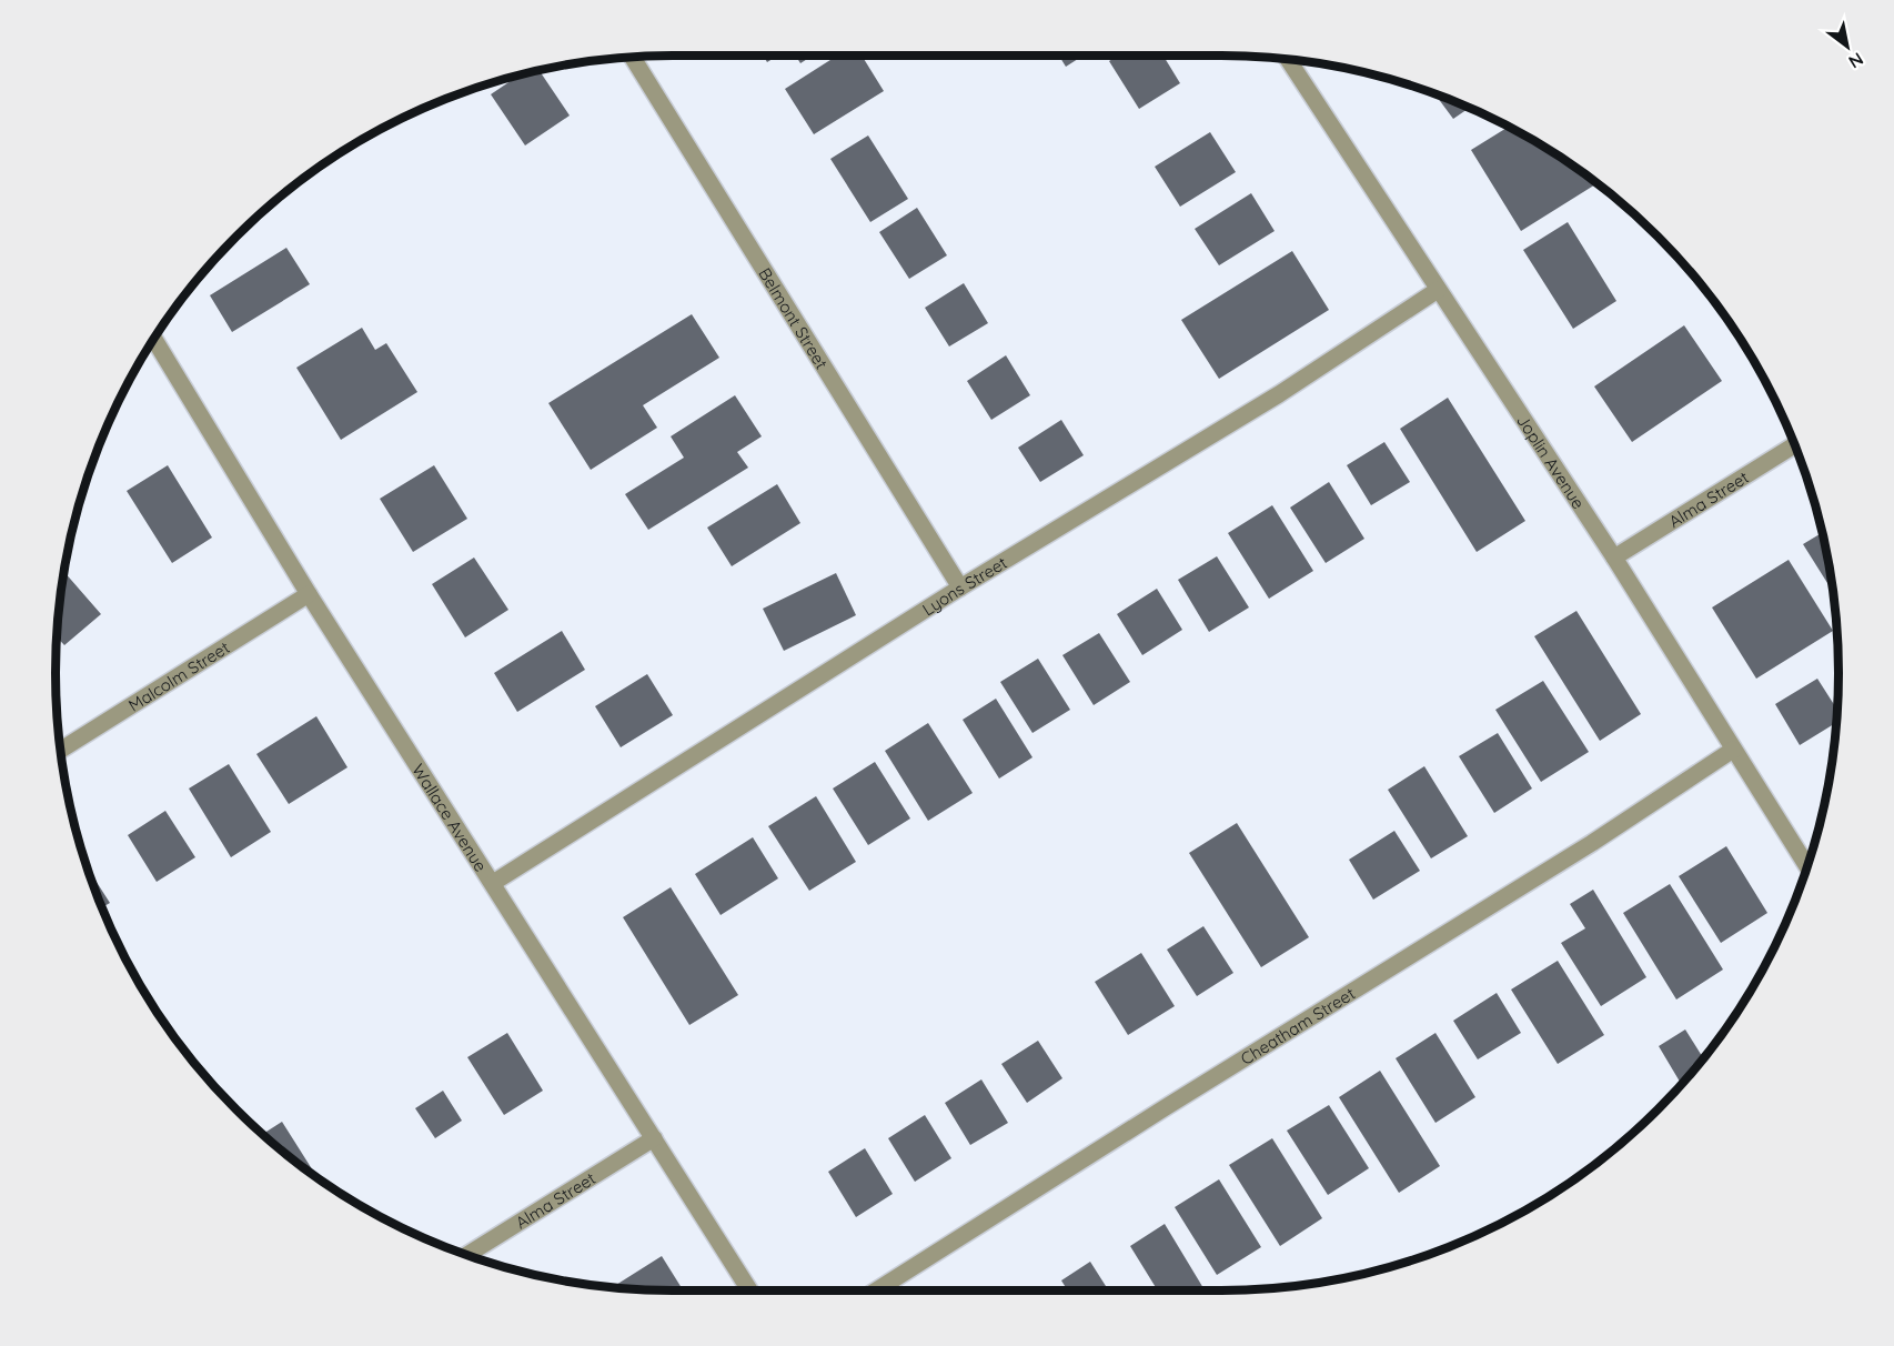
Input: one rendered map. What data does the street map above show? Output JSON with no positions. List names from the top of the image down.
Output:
{
  "streets": {
    "street": [
      "Belmont Street",
      "Joplin Avenue",
      "Alma Street",
      "Lyons Street",
      "Malcolm Street",
      "Wallace Avenue",
      "Cheatham Street"
    ]
  },
  "crossings": [
    ["Belmont Street", "Lyons Street"],
    ["Joplin Avenue", "Alma Street"],
    ["Joplin Avenue", "Lyons Street"],
    ["Joplin Avenue", "Cheatham Street"],
    ["Alma Street", "Wallace Avenue"],
    ["Lyons Street", "Wallace Avenue"],
    ["Malcolm Street", "Wallace Avenue"]
  ],
  "north": "bottom right"
}
